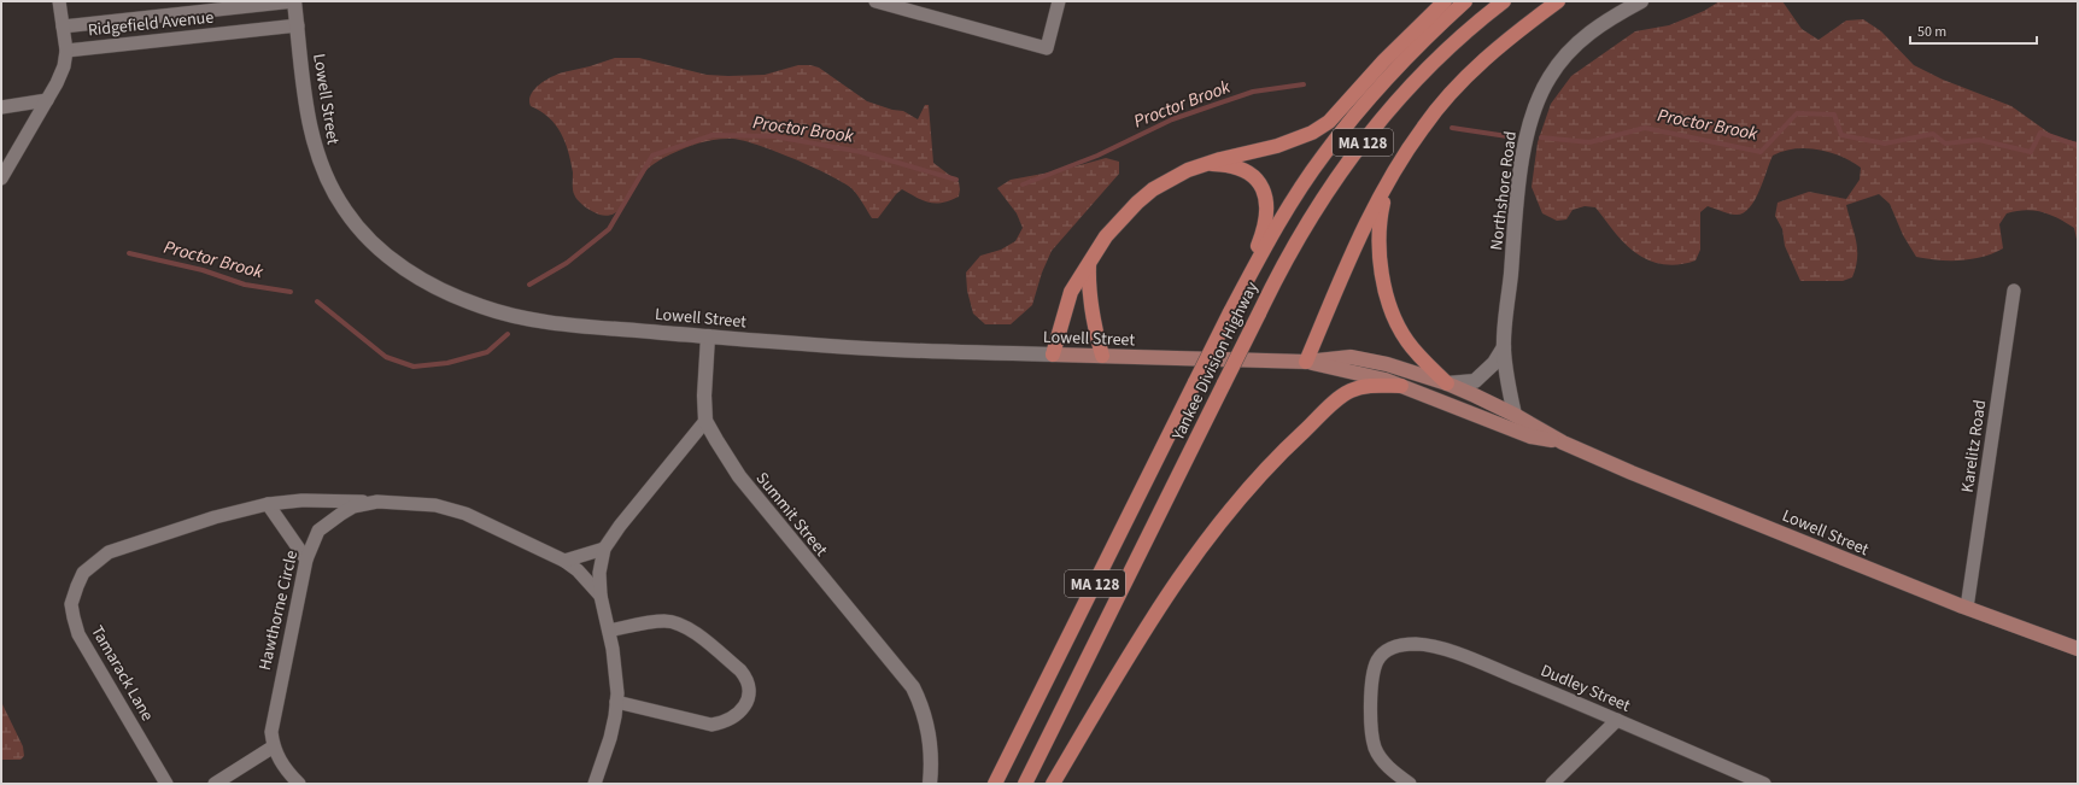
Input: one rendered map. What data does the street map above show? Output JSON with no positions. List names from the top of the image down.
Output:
{
  "streets": {
    "highway": ["MA 128", "Yankee Division Highway"],
    "main road": ["Lowell Street"],
    "street": [
      "Ridgefield Avenue",
      "Northshore Road",
      "Karelitz Road",
      "Summit Street",
      "Hawthorne Circle",
      "Tamarack Lane",
      "Dudley Street"
    ]
  },
  "crossings": [
    ["Ridgefield Avenue", "Lowell Street"],
    ["Lowell Street", "Northshore Road"],
    ["Lowell Street", "Karelitz Road"],
    ["Lowell Street", "Summit Street"],
    ["Summit Street", "Hawthorne Circle"],
    ["Hawthorne Circle", "Tamarack Lane"]
  ],
  "water": ["Proctor Brook"],
  "scale_bar": "50 m"
}
